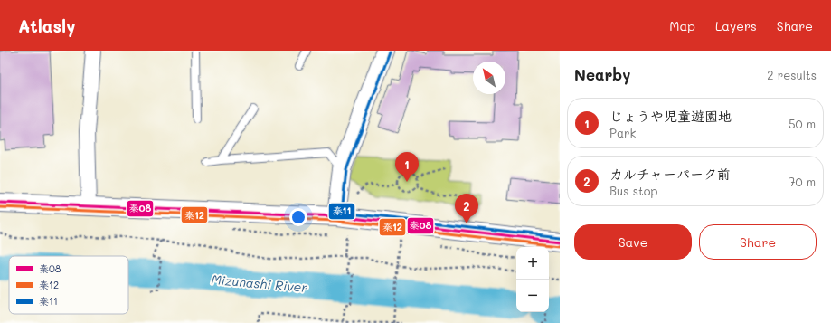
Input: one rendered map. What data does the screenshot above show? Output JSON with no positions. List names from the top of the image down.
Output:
{
  "water": ["Mizunashi River"],
  "lines": ["transit line 秦11", "transit line 秦08", "transit line 秦12"],
  "legend": ["秦08", "秦12", "秦11"],
  "north": "top left",
  "page": {
    "header": "Atlasly",
    "nav": ["Map", "Layers", "Share"],
    "heading": ["Nearby", "2 results"],
    "list": [
      {
        "mark": "1",
        "name": "じょうや児童遊園地",
        "note": "Park",
        "value": "50 m"
      },
      {
        "mark": "2",
        "name": "カルチャーパーク前",
        "note": "Bus stop",
        "value": "70 m"
      }
    ],
    "pins": ["1", "2"],
    "buttons": ["Save", "Share"],
    "map_buttons": ["+", "−"]
  }
}
